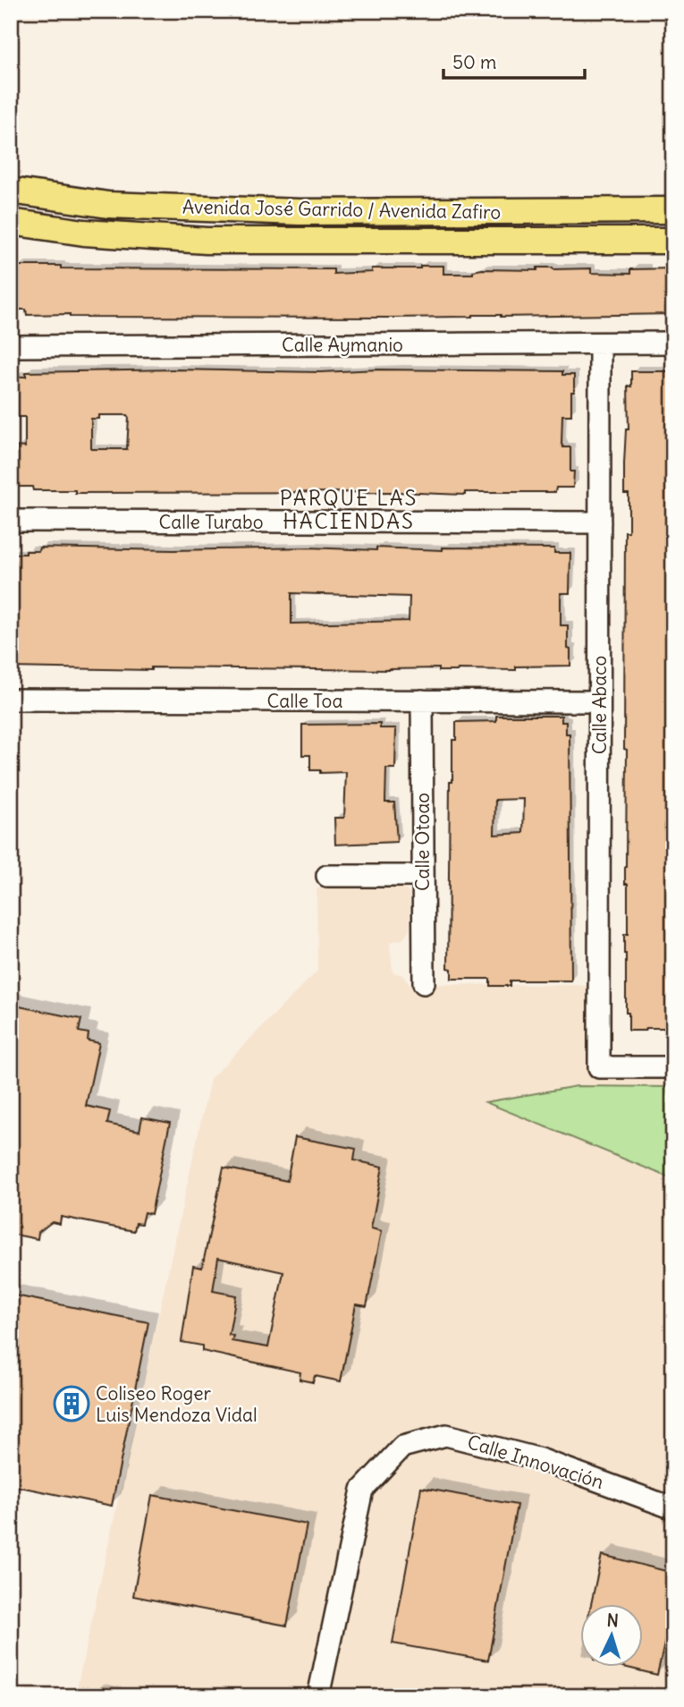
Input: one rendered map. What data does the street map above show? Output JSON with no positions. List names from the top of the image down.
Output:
{
  "streets": {
    "main road": ["Avenida José Garrido / Avenida Zafiro"],
    "street": [
      "Calle Aymanio",
      "Calle Turabo",
      "Calle Toa",
      "Calle Abaco",
      "Calle Otoao",
      "Calle Innovación"
    ]
  },
  "crossings": [
    ["Calle Aymanio", "Calle Abaco"],
    ["Calle Turabo", "Calle Abaco"],
    ["Calle Toa", "Calle Abaco"],
    ["Calle Toa", "Calle Otoao"]
  ],
  "districts": ["PARQUE LAS HACIENDAS"],
  "places": {
    "building": ["Coliseo Roger Luis Mendoza Vidal"]
  },
  "scale_bar": "50 m",
  "north": "top"
}
